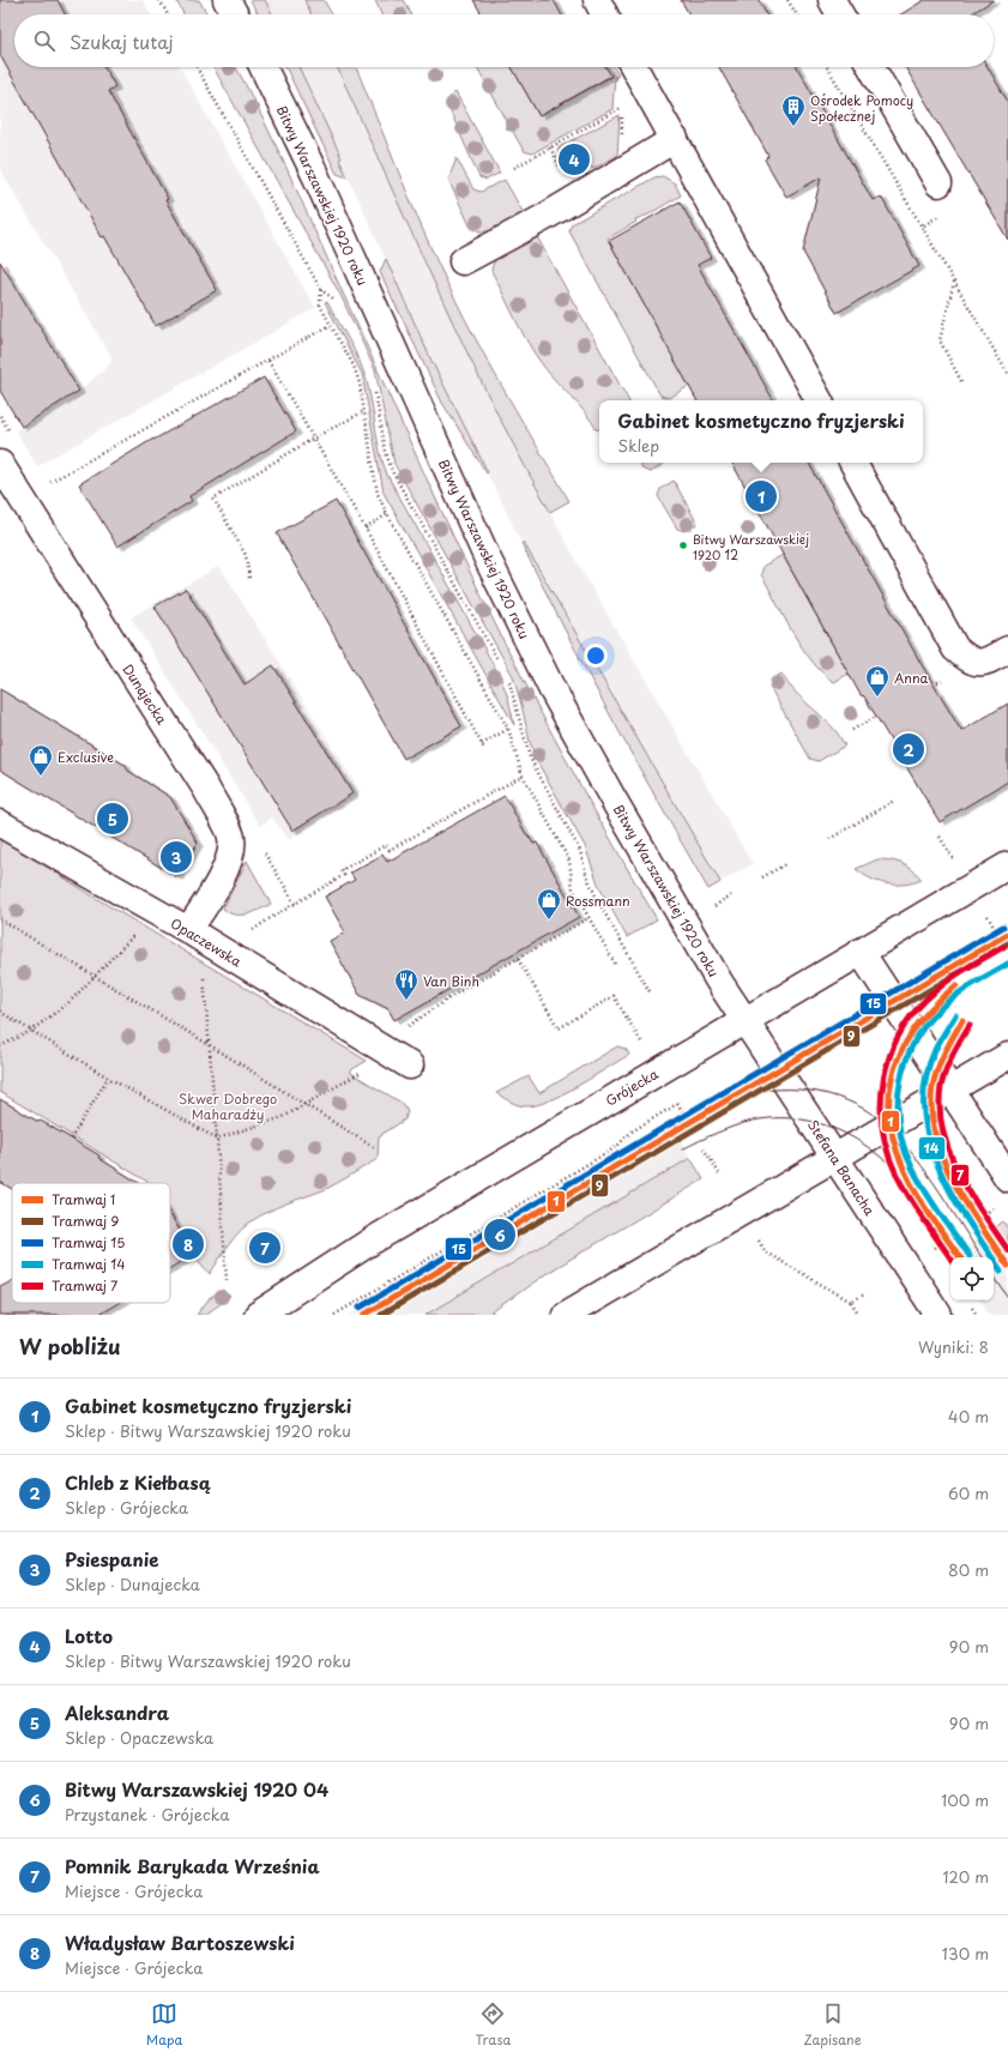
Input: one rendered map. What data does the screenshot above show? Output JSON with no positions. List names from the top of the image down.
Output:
{
  "streets": {
    "main road": [
      "Bitwy Warszawskiej 1920 roku",
      "Dunajecka",
      "Opaczewska",
      "Grójecka",
      "Stefana Banacha"
    ]
  },
  "crossings": [
    ["Bitwy Warszawskiej 1920 roku", "Grójecka"],
    ["Bitwy Warszawskiej 1920 roku", "Stefana Banacha"],
    ["Dunajecka", "Opaczewska"],
    ["Grójecka", "Stefana Banacha"]
  ],
  "parks": ["Skwer Dobrego Maharadży"],
  "places": {
    "building": ["Ośrodek Pomocy Społecznej"],
    "other": ["Bitwy Warszawskiej 1920 12"],
    "shop": ["Anna", "Exclusive", "Rossmann"],
    "restaurant": ["Van Binh"]
  },
  "lines": [
    "tram line 15",
    "tram line 1",
    "tram line 9",
    "tram line 7",
    "tram line 14"
  ],
  "legend": [
    "Tramwaj 1",
    "Tramwaj 9",
    "Tramwaj 15",
    "Tramwaj 14",
    "Tramwaj 7"
  ],
  "page": {
    "search": "Szukaj tutaj",
    "pins": [
      "4",
      "1",
      "2",
      "5",
      "3",
      "6",
      "8",
      "7"
    ],
    "popup": ["Gabinet kosmetyczno fryzjerski", "Sklep"],
    "heading": ["W pobliżu", "Wyniki: 8"],
    "list": [
      {
        "mark": "1",
        "name": "Gabinet kosmetyczno fryzjerski",
        "note": "Sklep · Bitwy Warszawskiej 1920 roku",
        "value": "40 m"
      },
      {
        "mark": "2",
        "name": "Chleb z Kiełbasą",
        "note": "Sklep · Grójecka",
        "value": "60 m"
      },
      {
        "mark": "3",
        "name": "Psiespanie",
        "note": "Sklep · Dunajecka",
        "value": "80 m"
      },
      {
        "mark": "4",
        "name": "Lotto",
        "note": "Sklep · Bitwy Warszawskiej 1920 roku",
        "value": "90 m"
      },
      {
        "mark": "5",
        "name": "Aleksandra",
        "note": "Sklep · Opaczewska",
        "value": "90 m"
      },
      {
        "mark": "6",
        "name": "Bitwy Warszawskiej 1920 04",
        "note": "Przystanek · Grójecka",
        "value": "100 m"
      },
      {
        "mark": "7",
        "name": "Pomnik Barykada Września",
        "note": "Miejsce · Grójecka",
        "value": "120 m"
      },
      {
        "mark": "8",
        "name": "Władysław Bartoszewski",
        "note": "Miejsce · Grójecka",
        "value": "130 m"
      }
    ],
    "nav": ["Mapa", "Trasa", "Zapisane"]
  }
}
